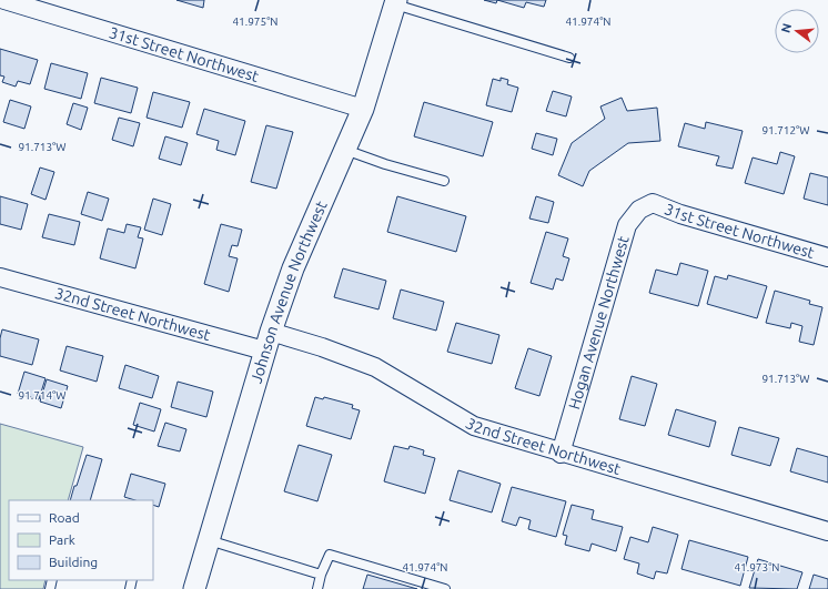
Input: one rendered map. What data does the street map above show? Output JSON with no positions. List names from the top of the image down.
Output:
{
  "streets": {
    "street": [
      "31st Street Northwest",
      "Johnson Avenue Northwest",
      "32nd Street Northwest",
      "Hogan Avenue Northwest"
    ]
  },
  "crossings": [
    ["31st Street Northwest", "Johnson Avenue Northwest"],
    ["31st Street Northwest", "Hogan Avenue Northwest"],
    ["Johnson Avenue Northwest", "32nd Street Northwest"],
    ["32nd Street Northwest", "Hogan Avenue Northwest"]
  ],
  "legend": ["Road", "Park", "Building"],
  "north": "left",
  "coordinates": [
    "41.975°N",
    "41.974°N",
    "91.712°W",
    "91.713°W",
    "91.714°W",
    "41.973°N"
  ]
}
